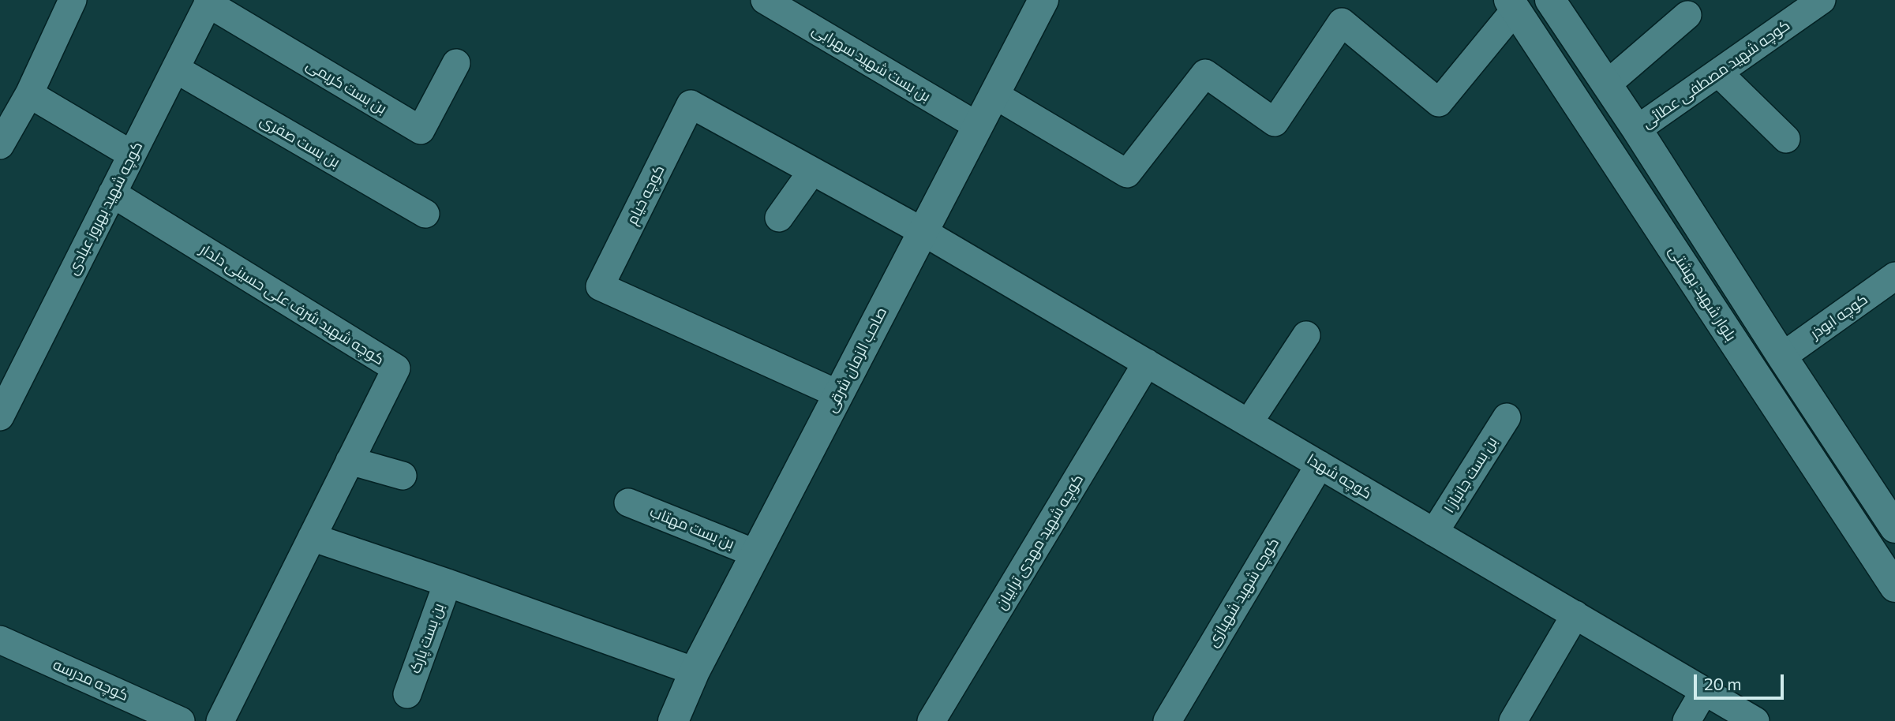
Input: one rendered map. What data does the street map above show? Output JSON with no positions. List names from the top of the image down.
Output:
{
  "streets": {
    "main road": ["بلوار شهید بهشتی", "صاحب الزمان شرقی"],
    "street": [
      "بن بست شهید سهرابی",
      "کوچه شهید مصطفی عطائی",
      "بن بست کریمی",
      "بن بست صفری",
      "کوچه خیام",
      "کوچه شهید بهروز عبادی",
      "کوچه شهید شرف علی حسینی دلدار",
      "کوچه ابوذر",
      "بن بست جانباز ۱",
      "کوچه شهدا",
      "بن بست مهتاب",
      "کوچه شهید مهدی ترابیان",
      "کوچه شهید شهبازی",
      "بن بست پارک",
      "کوچه مدرسه"
    ]
  },
  "crossings": [
    ["بن بست شهید سهرابی", "صاحب الزمان شرقی"],
    ["بن بست کریمی", "کوچه شهید بهروز عبادی"],
    ["بن بست صفری", "کوچه شهید بهروز عبادی"],
    ["کوچه خیام", "صاحب الزمان شرقی"],
    ["کوچه خیام", "کوچه شهدا"],
    ["کوچه شهید بهروز عبادی", "کوچه شهید شرف علی حسینی دلدار"],
    ["صاحب الزمان شرقی", "کوچه شهدا"],
    ["صاحب الزمان شرقی", "بن بست مهتاب"],
    ["بن بست جانباز ۱", "کوچه شهدا"],
    ["کوچه شهدا", "کوچه شهید مهدی ترابیان"],
    ["کوچه شهدا", "کوچه شهید شهبازی"]
  ],
  "scale_bar": "20 m"
}
